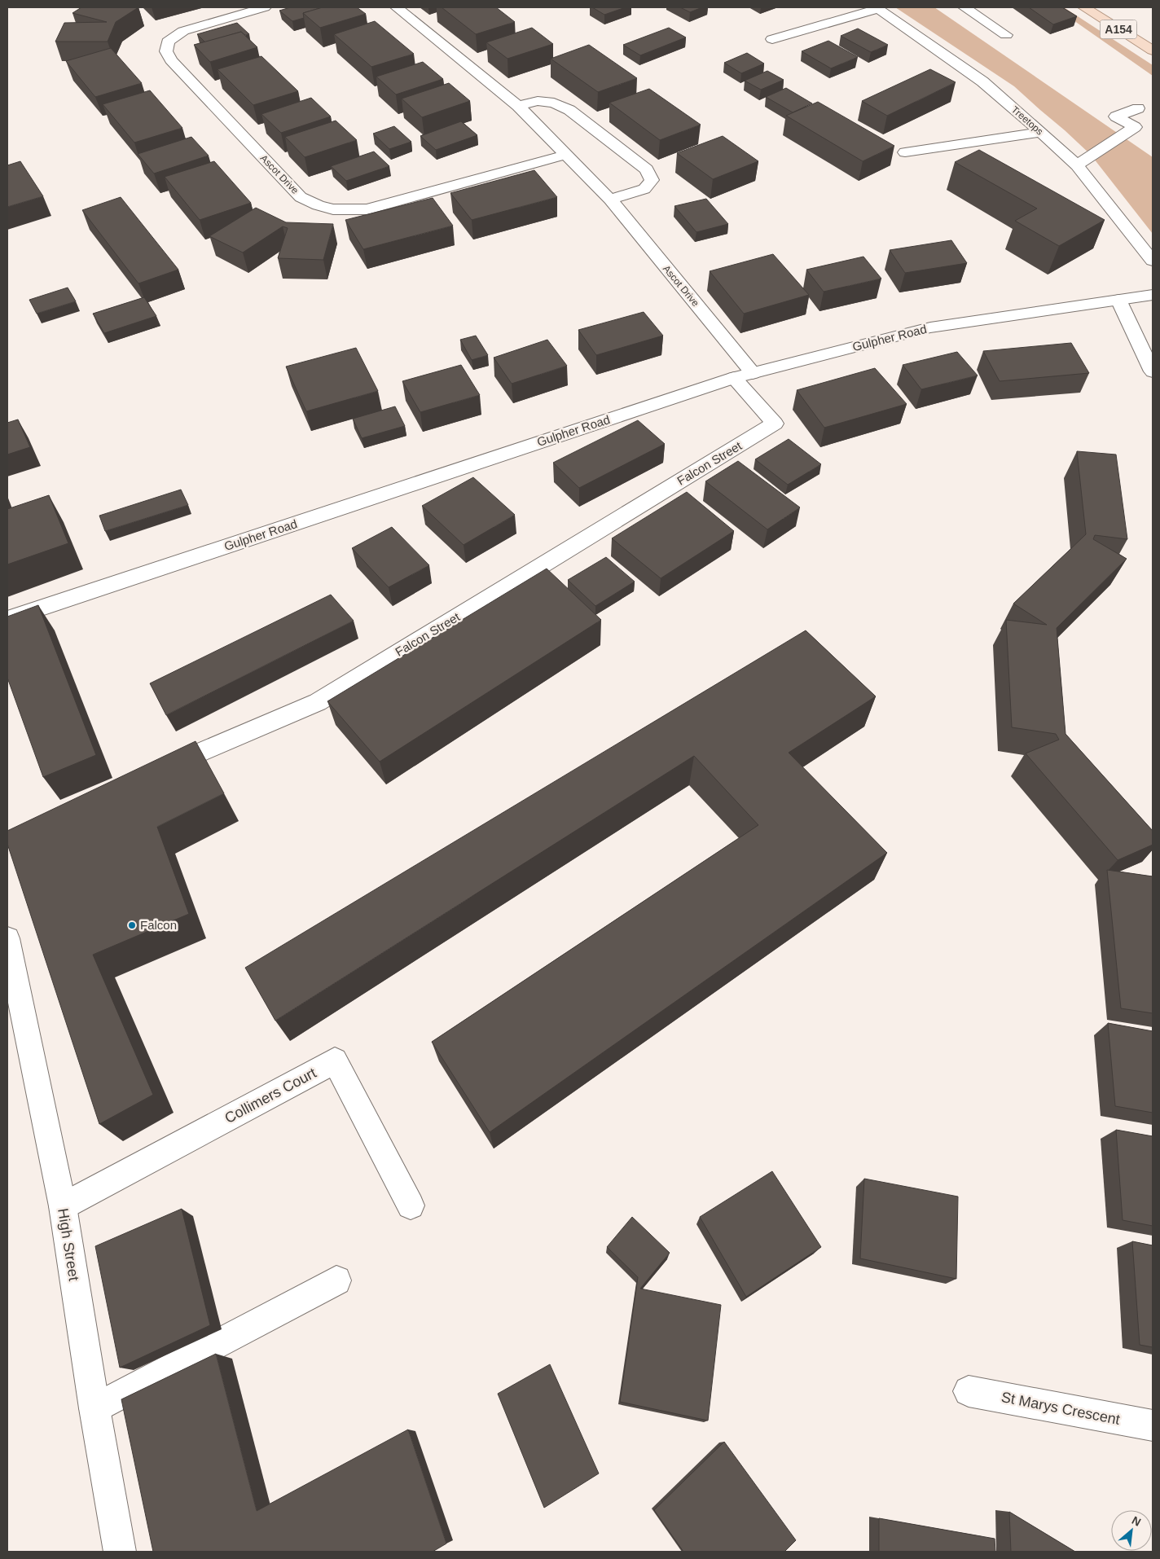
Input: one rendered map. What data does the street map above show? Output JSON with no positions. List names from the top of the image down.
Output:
{
  "streets": {
    "main road": ["A154"],
    "street": [
      "Treetops",
      "Ascot Drive",
      "Gulpher Road",
      "Falcon Street",
      "Collimers Court",
      "High Street",
      "St Marys Crescent"
    ]
  },
  "crossings": [
    ["Ascot Drive", "Gulpher Road"],
    ["Gulpher Road", "Falcon Street"],
    ["Collimers Court", "High Street"]
  ],
  "places": ["Falcon"],
  "north": "top right"
}
